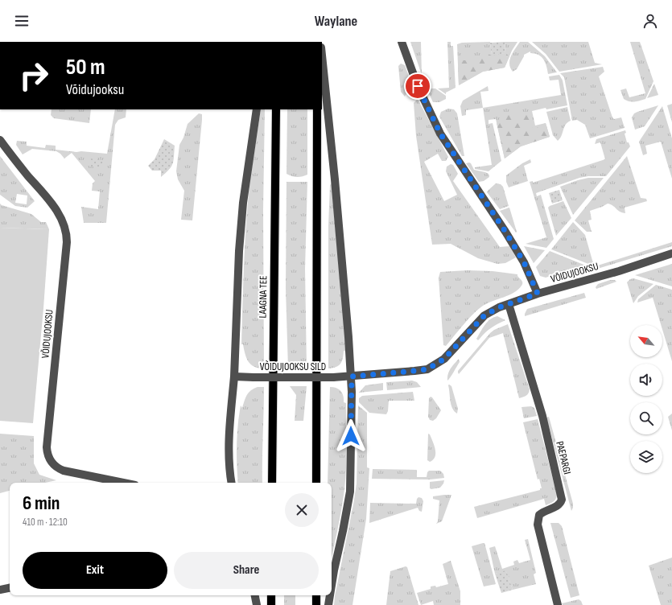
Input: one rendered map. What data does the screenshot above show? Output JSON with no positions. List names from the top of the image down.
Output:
{
  "streets": {
    "main road": ["LAAGNA TEE"],
    "street": ["VÕIDUJOOKSU", "VÕIDUJOOKSU SILD", "PAEPARGI"]
  },
  "crossings": [
    ["VÕIDUJOOKSU", "VÕIDUJOOKSU SILD"],
    ["VÕIDUJOOKSU", "PAEPARGI"]
  ],
  "north": "top left",
  "page": {
    "header": "Waylane",
    "turn": ["50 m", "Võidujooksu"],
    "heading": ["6 min", "410 m · 12:10"],
    "buttons": ["Exit", "Share"]
  }
}
